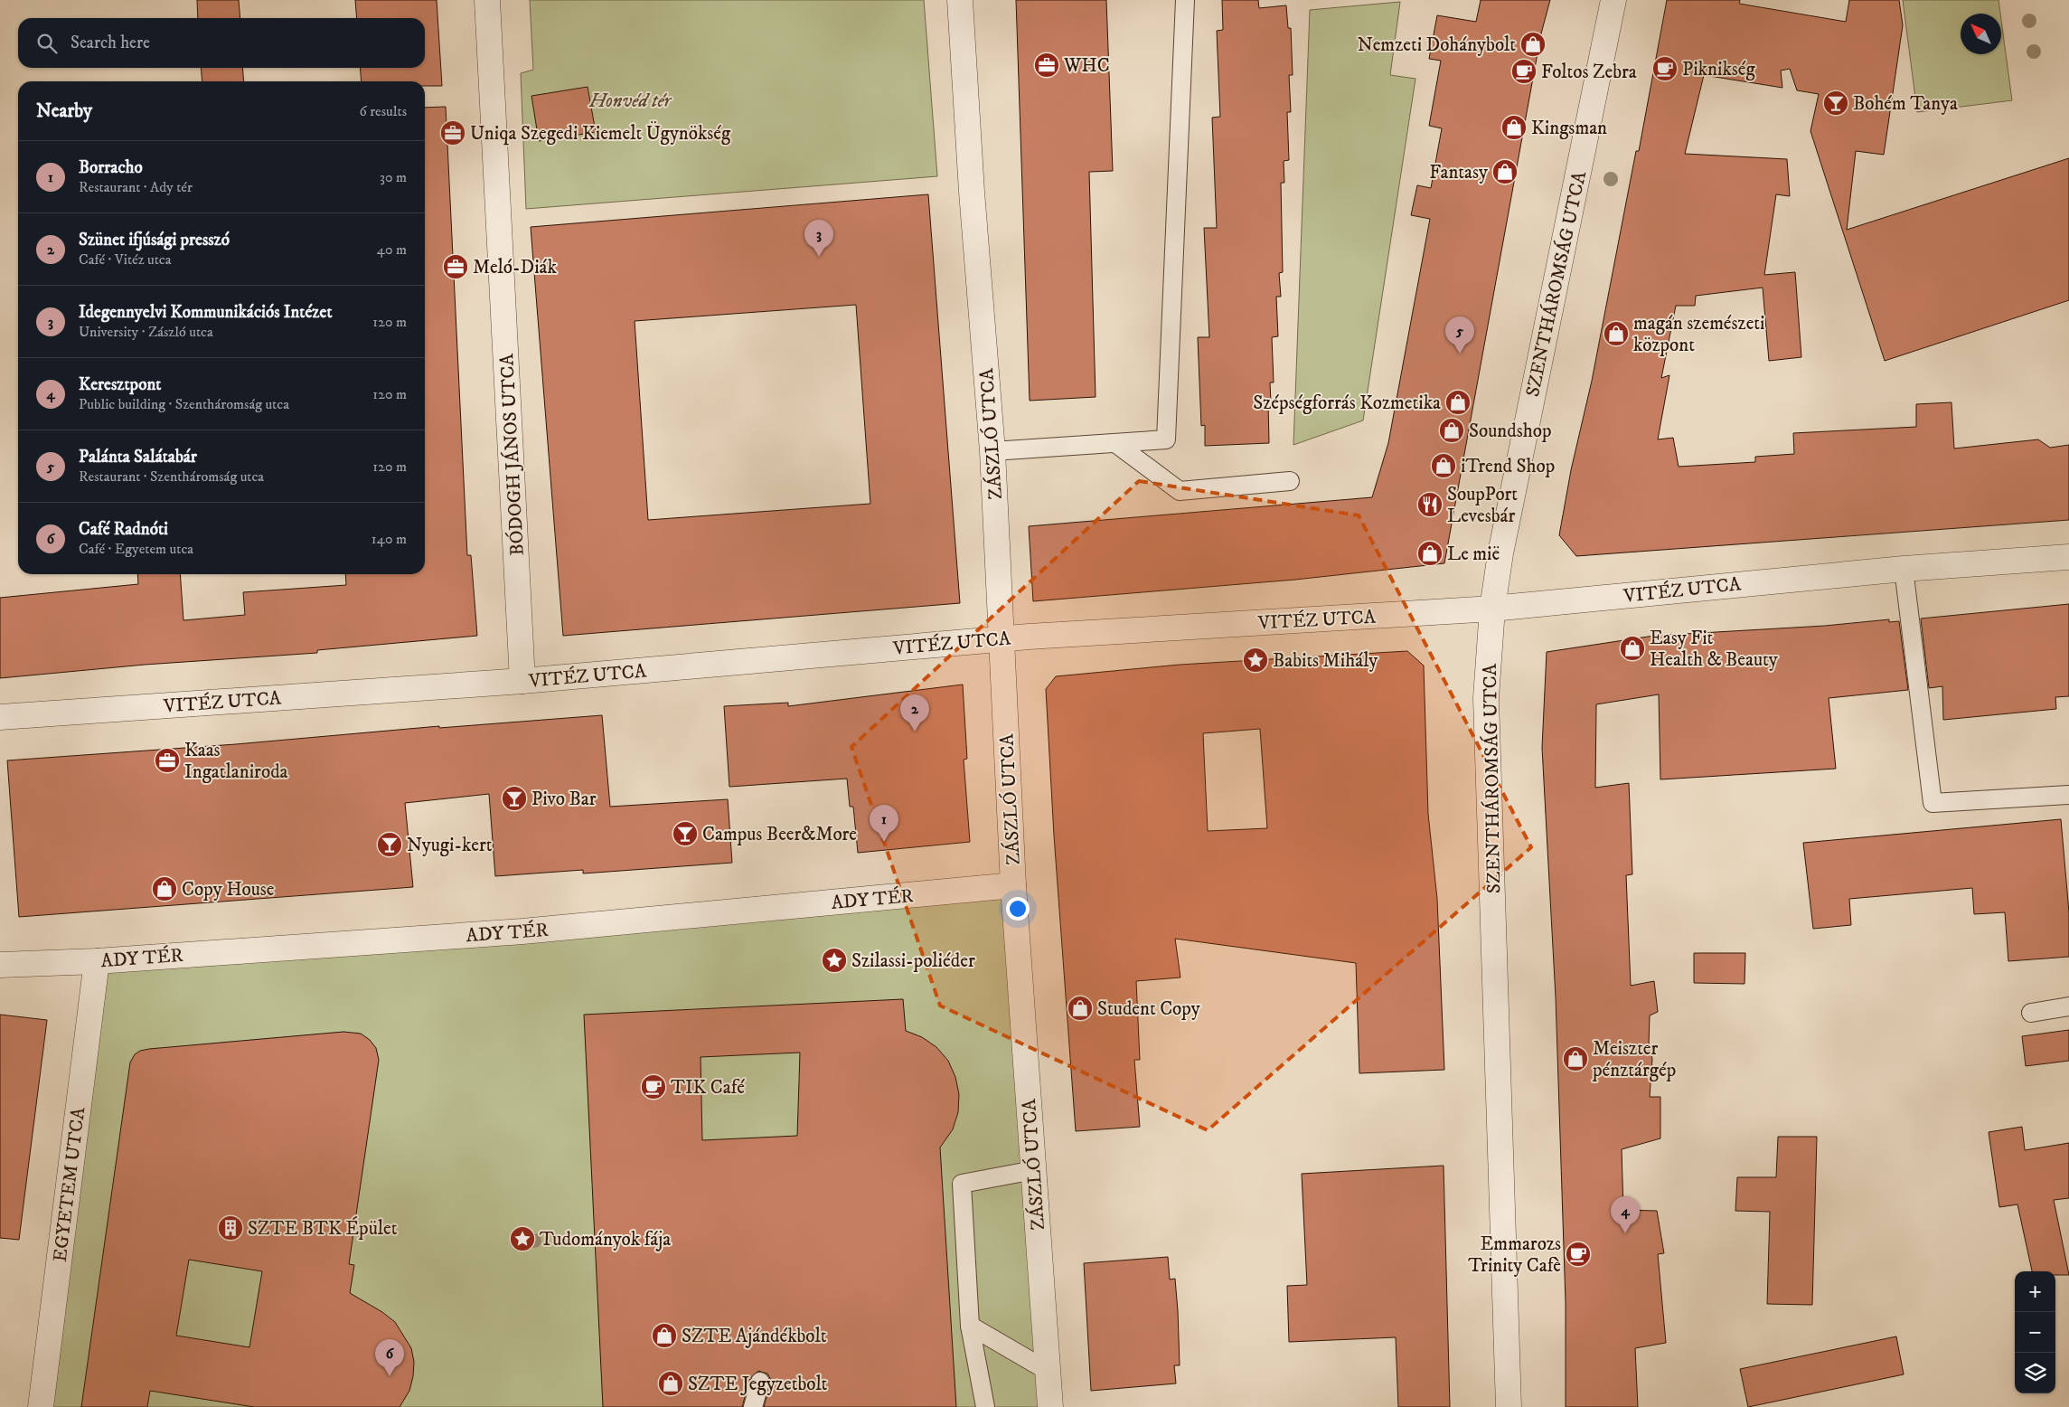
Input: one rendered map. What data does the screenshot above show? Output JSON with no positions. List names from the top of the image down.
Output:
{
  "streets": {
    "street": [
      "SZENTHÁROMSÁG UTCA",
      "ZÁSZLÓ UTCA",
      "BÓDOGH JÁNOS UTCA",
      "VITÉZ UTCA",
      "ADY TÉR",
      "EGYETEM UTCA"
    ]
  },
  "crossings": [
    ["SZENTHÁROMSÁG UTCA", "VITÉZ UTCA"],
    ["ZÁSZLÓ UTCA", "VITÉZ UTCA"],
    ["ZÁSZLÓ UTCA", "ADY TÉR"],
    ["BÓDOGH JÁNOS UTCA", "VITÉZ UTCA"],
    ["ADY TÉR", "EGYETEM UTCA"]
  ],
  "parks": ["Honvéd tér"],
  "places": {
    "shop": [
      "Nemzeti Dohánybolt",
      "Kingsman",
      "Fantasy",
      "magán szemészeti központ",
      "Szépségforrás Kozmetika",
      "Soundshop",
      "iTrend Shop",
      "Le mië",
      "Easy Fit Health & Beauty",
      "Copy House",
      "Student Copy",
      "Meiszter pénztárgép",
      "SZTE Ajándékbolt",
      "SZTE Jegyzetbolt"
    ],
    "office": [
      "WHC",
      "Uniqa Szegedi Kiemelt Ügynökség",
      "Meló-Diák",
      "Kaas Ingatlaniroda"
    ],
    "cafe": [
      "Piknikség",
      "Foltos Zebra",
      "TIK Café",
      "Emmarozs Trinity Cafè"
    ],
    "bar": [
      "Bohém Tanya",
      "Pivo Bar",
      "Campus Beer&More",
      "Nyugi-kert"
    ],
    "restaurant": ["SoupPort Levesbár"],
    "place": ["Babits Mihály", "Szilassi-poliéder", "Tudományok fája"],
    "building": ["SZTE BTK Épület"]
  },
  "north": "top left",
  "page": {
    "search": "Search here",
    "heading": ["Nearby", "6 results"],
    "list": [
      {
        "mark": "1",
        "name": "Borracho",
        "note": "Restaurant · Ady tér",
        "value": "30 m"
      },
      {
        "mark": "2",
        "name": "Szünet ifjúsági presszó",
        "note": "Café · Vitéz utca",
        "value": "40 m"
      },
      {
        "mark": "3",
        "name": "Idegennyelvi Kommunikációs Intézet",
        "note": "University · Zászló utca",
        "value": "120 m"
      },
      {
        "mark": "4",
        "name": "Keresztpont",
        "note": "Public building · Szentháromság utca",
        "value": "120 m"
      },
      {
        "mark": "5",
        "name": "Palánta Salátabár",
        "note": "Restaurant · Szentháromság utca",
        "value": "120 m"
      },
      {
        "mark": "6",
        "name": "Café Radnóti",
        "note": "Café · Egyetem utca",
        "value": "140 m"
      }
    ],
    "pins": [
      "3",
      "5",
      "2",
      "1",
      "4",
      "6"
    ],
    "map_buttons": ["+", "−"]
  }
}
